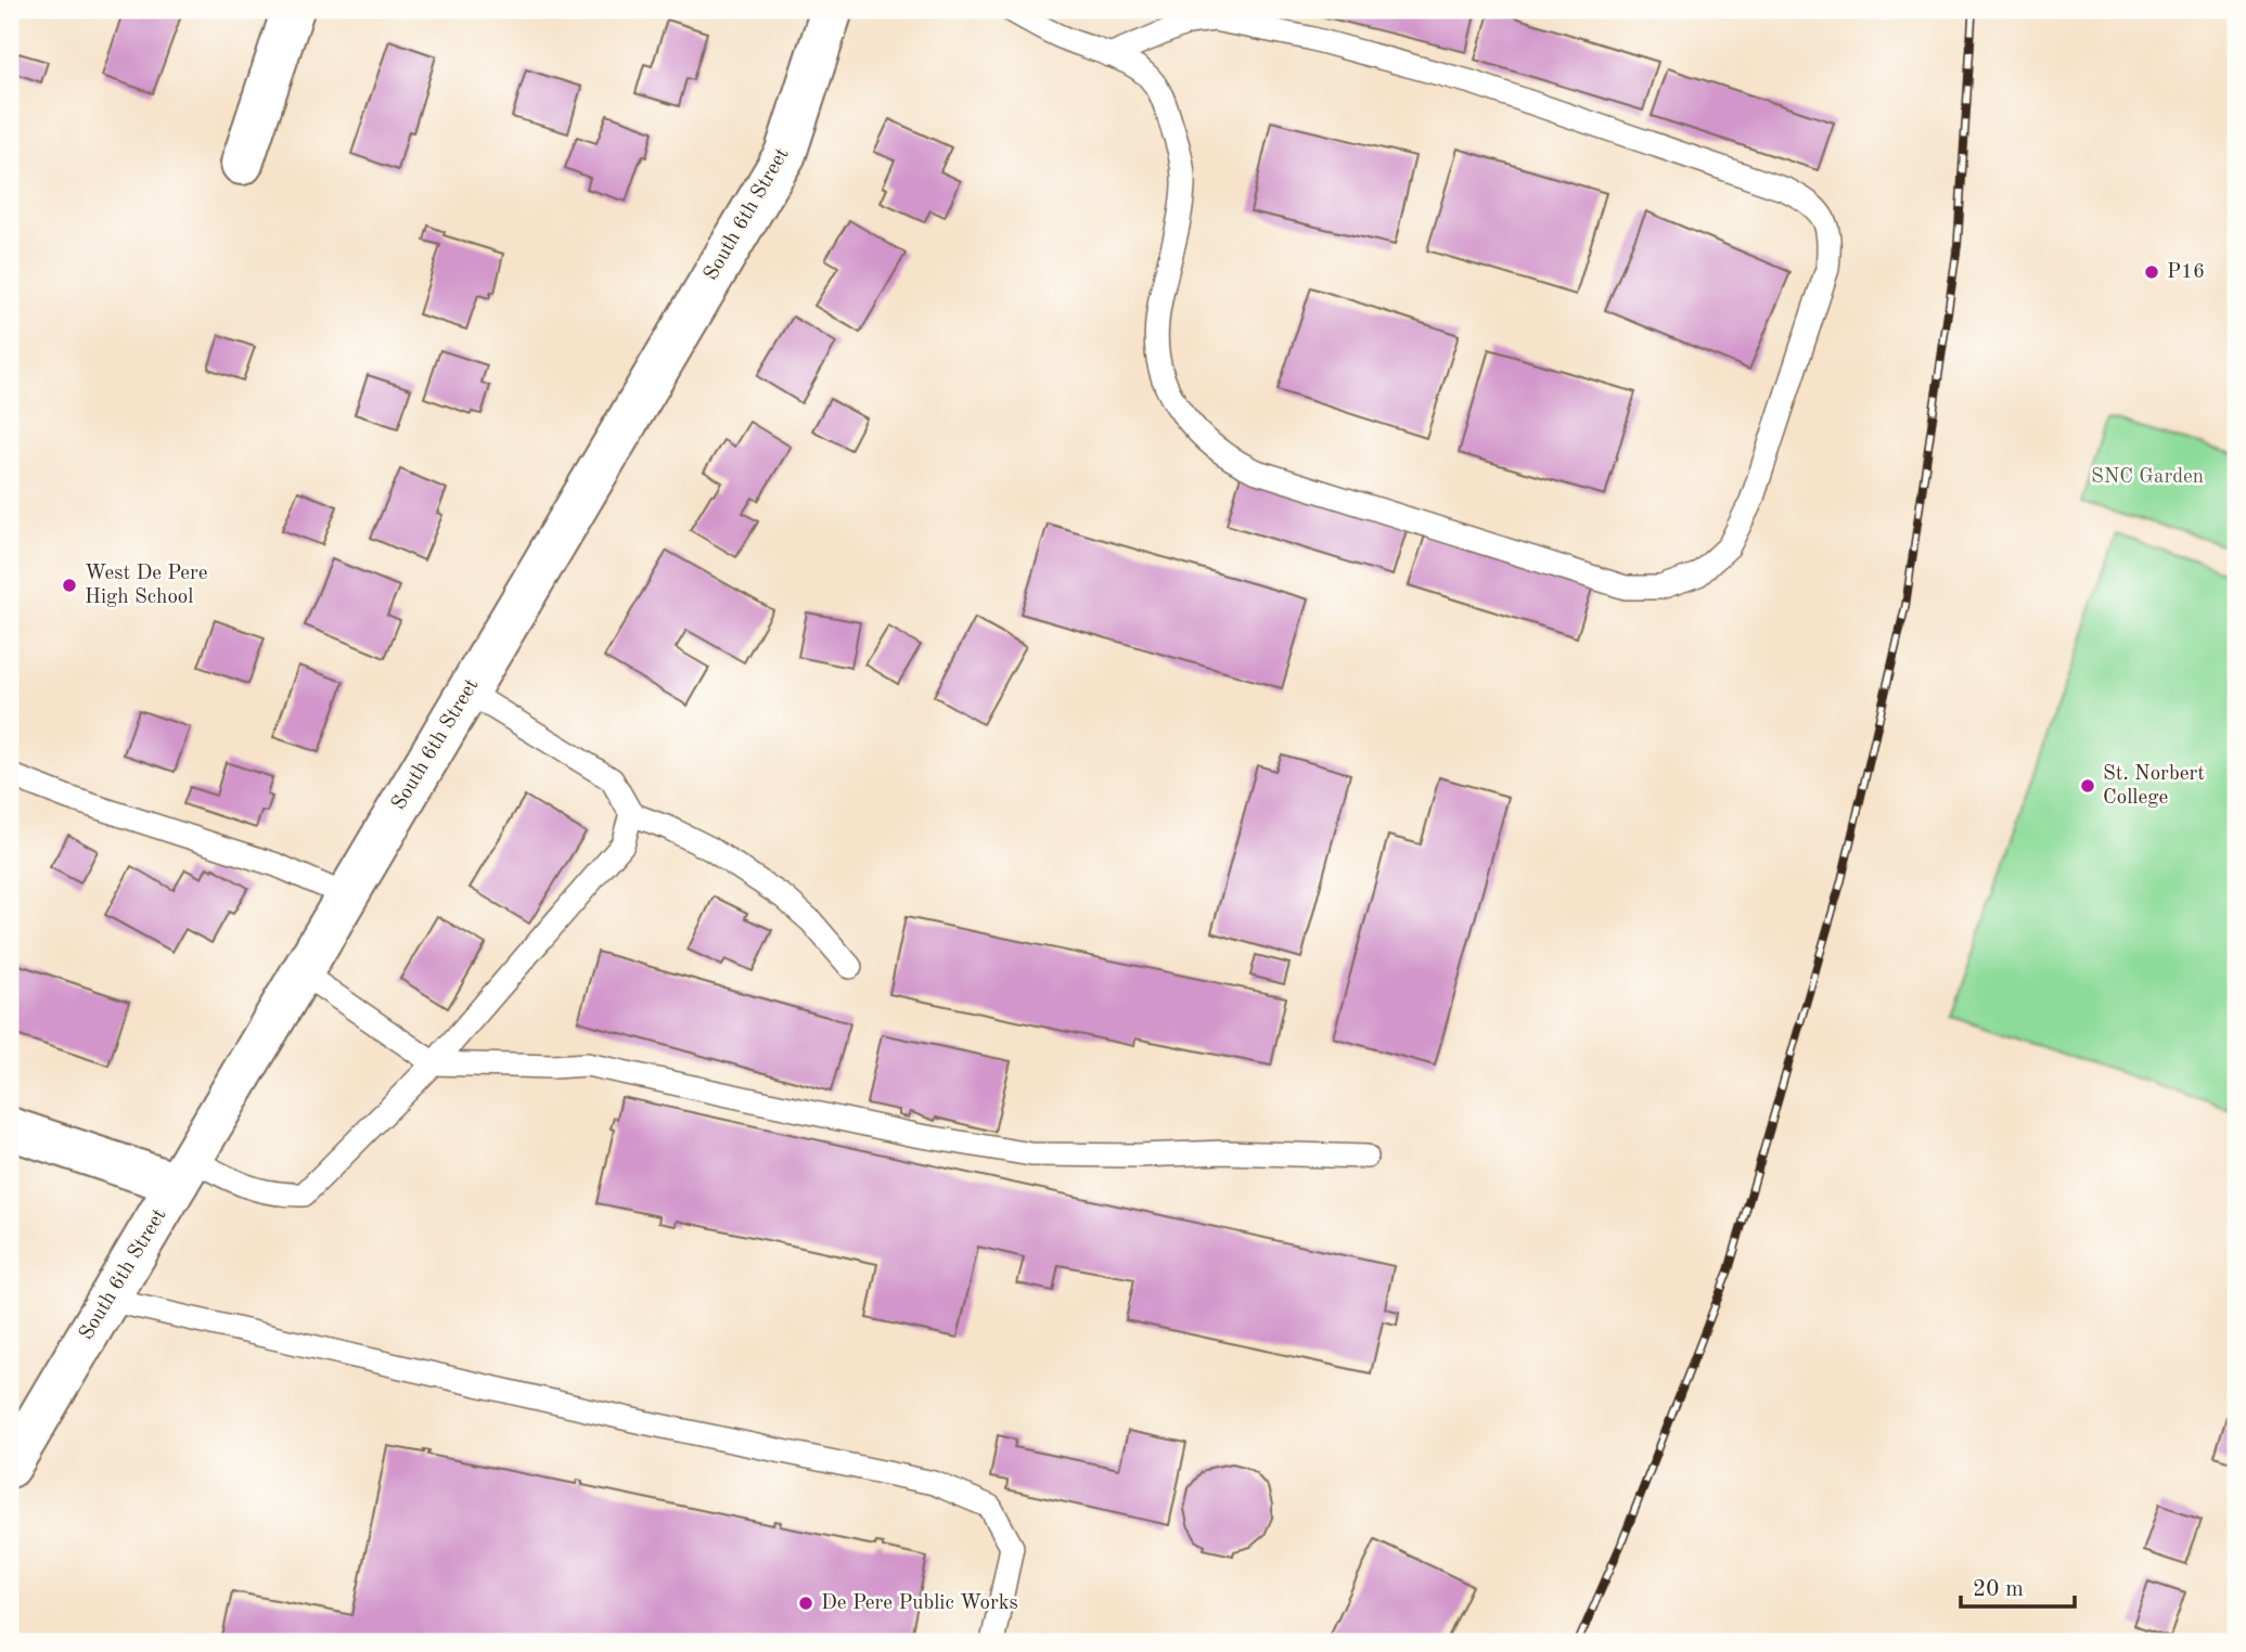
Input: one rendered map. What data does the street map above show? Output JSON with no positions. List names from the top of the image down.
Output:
{
  "streets": {
    "street": ["South 6th Street"]
  },
  "parks": ["SNC Garden"],
  "places": [
    "P16",
    "West De Pere High School",
    "St. Norbert College",
    "De Pere Public Works"
  ],
  "scale_bar": "20 m"
}
